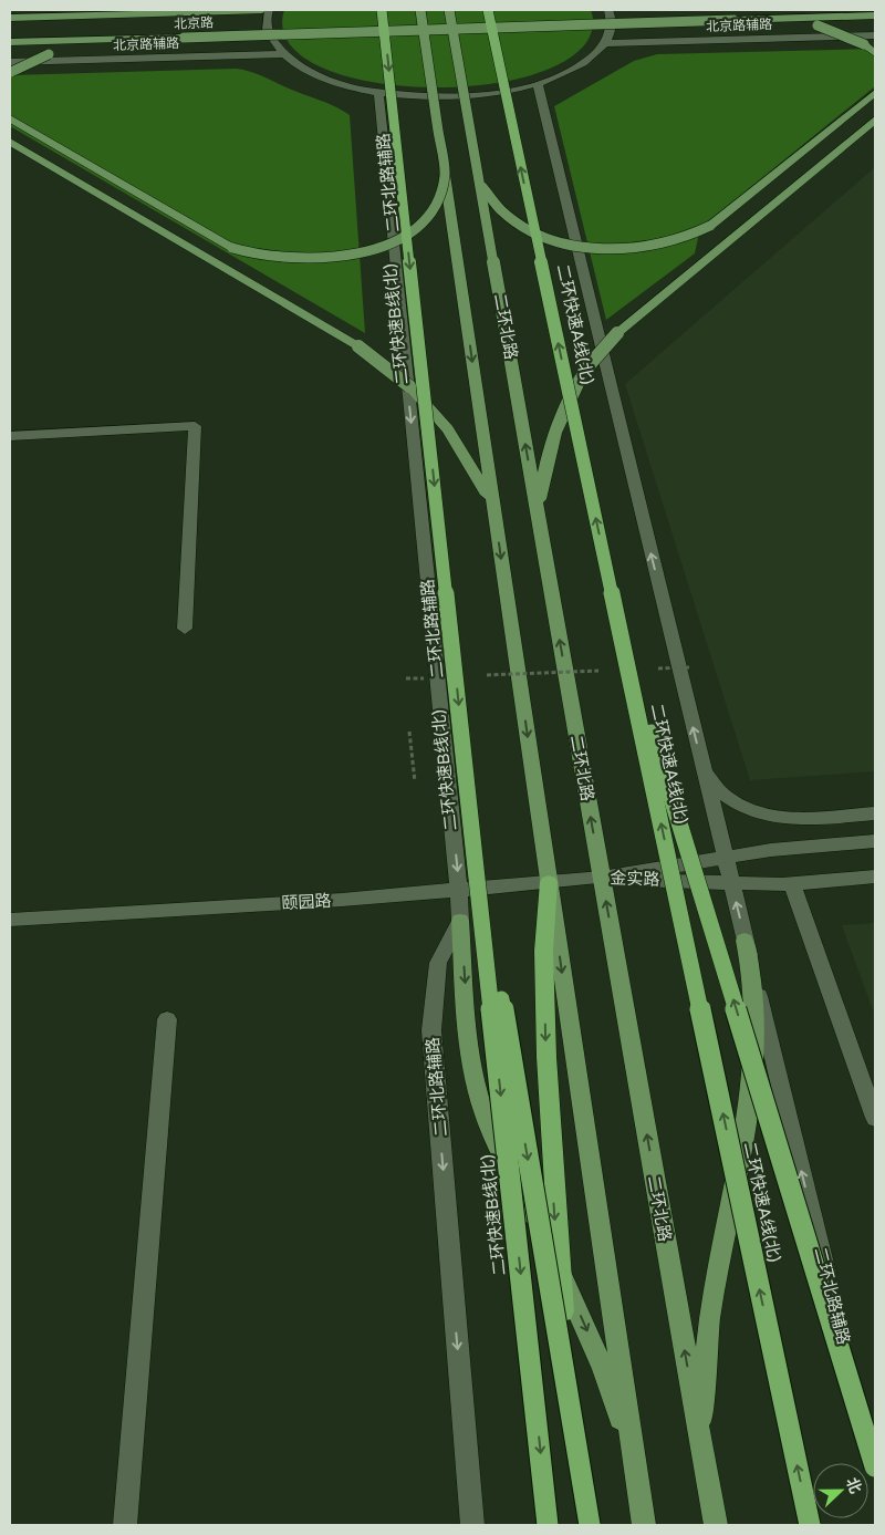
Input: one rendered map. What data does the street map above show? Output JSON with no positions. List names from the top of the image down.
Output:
{
  "streets": {
    "highway": ["二环快速B线(北)", "二环快速A线(北)"],
    "main road": ["北京路", "二环北路"],
    "street": [
      "北京路辅路",
      "二环北路辅路",
      "金实路",
      "颐园路"
    ]
  },
  "crossings": [
    ["二环北路辅路", "金实路"],
    ["二环北路辅路", "颐园路"],
    ["二环北路", "金实路"],
    ["二环北路", "颐园路"],
    ["金实路", "颐园路"]
  ],
  "north": "right"
}
